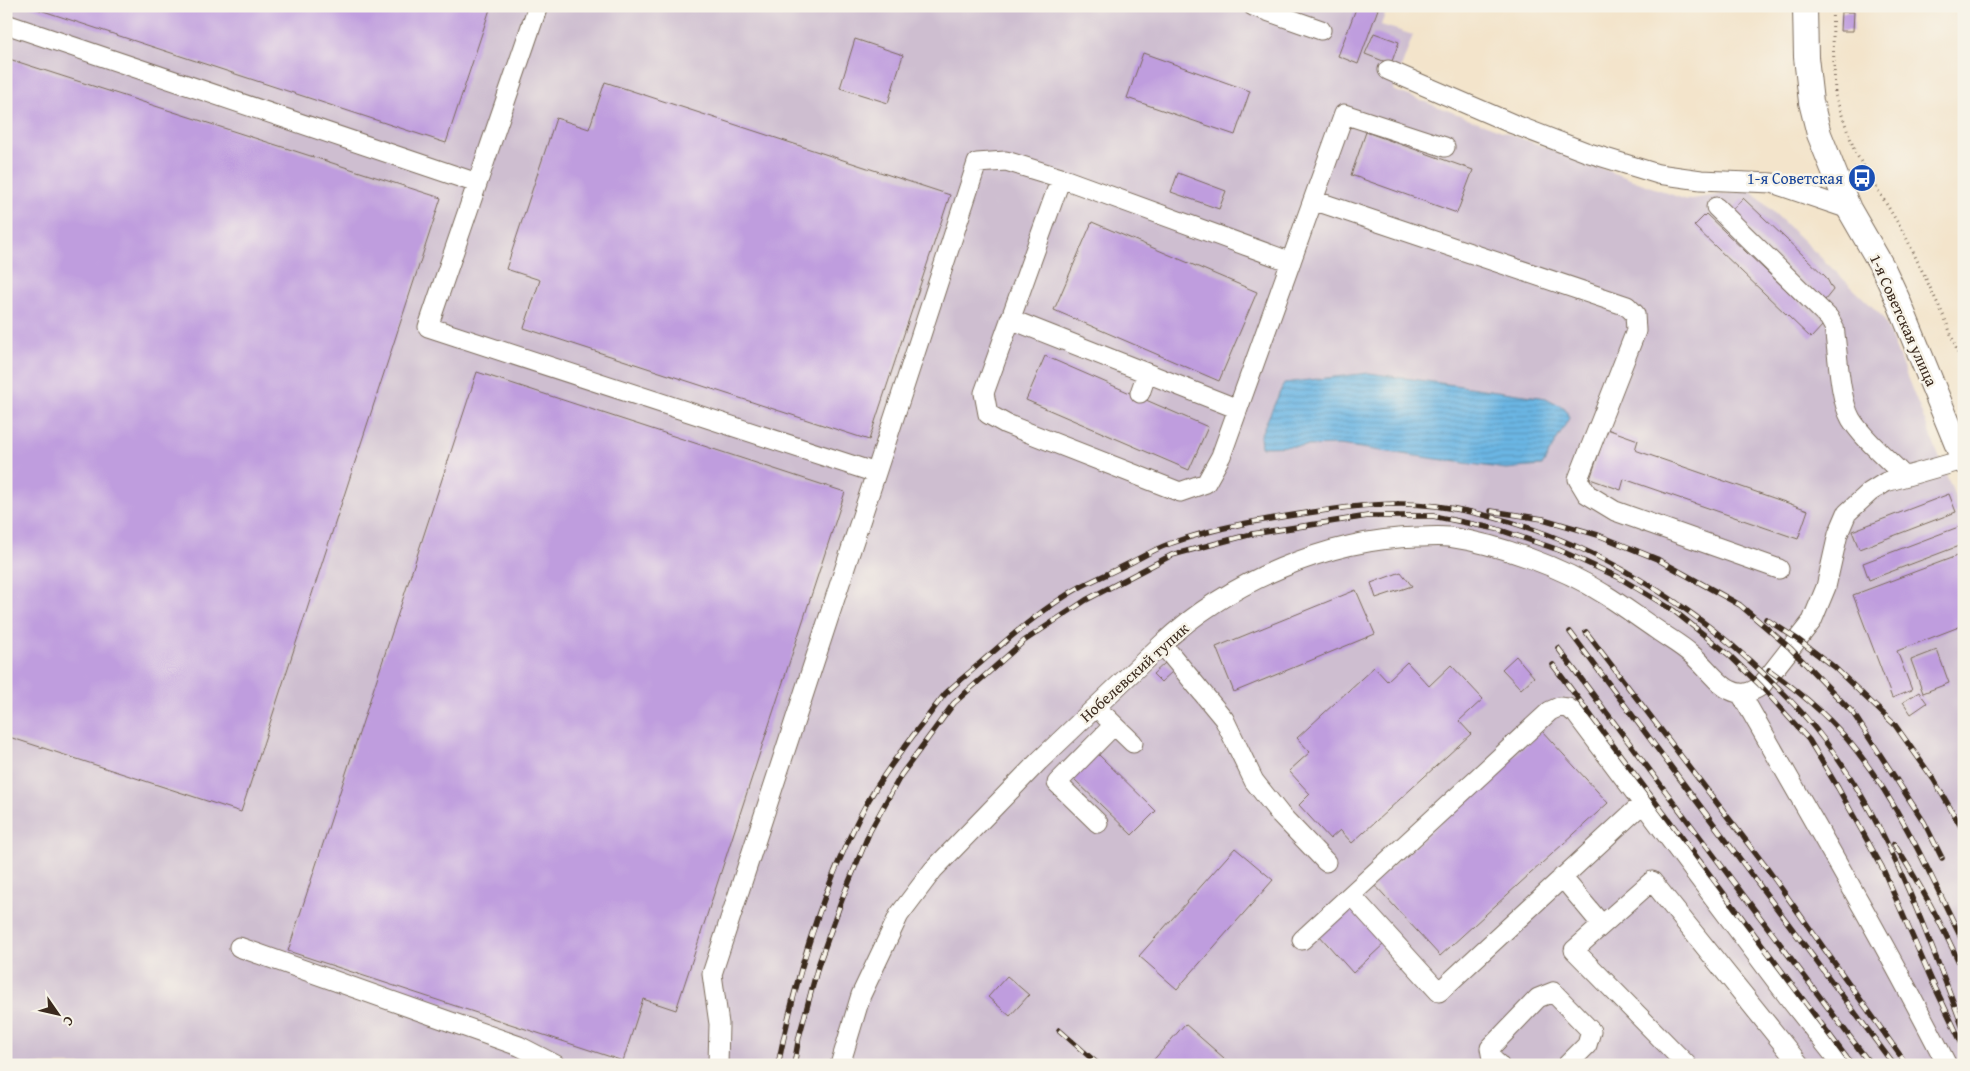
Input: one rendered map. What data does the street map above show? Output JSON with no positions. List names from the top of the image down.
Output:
{
  "streets": {
    "main road": ["1-я Советская улица"],
    "street": ["Нобелевский тупик"]
  },
  "places": {
    "bus stop": ["1-я Советская"]
  },
  "north": "bottom right"
}
